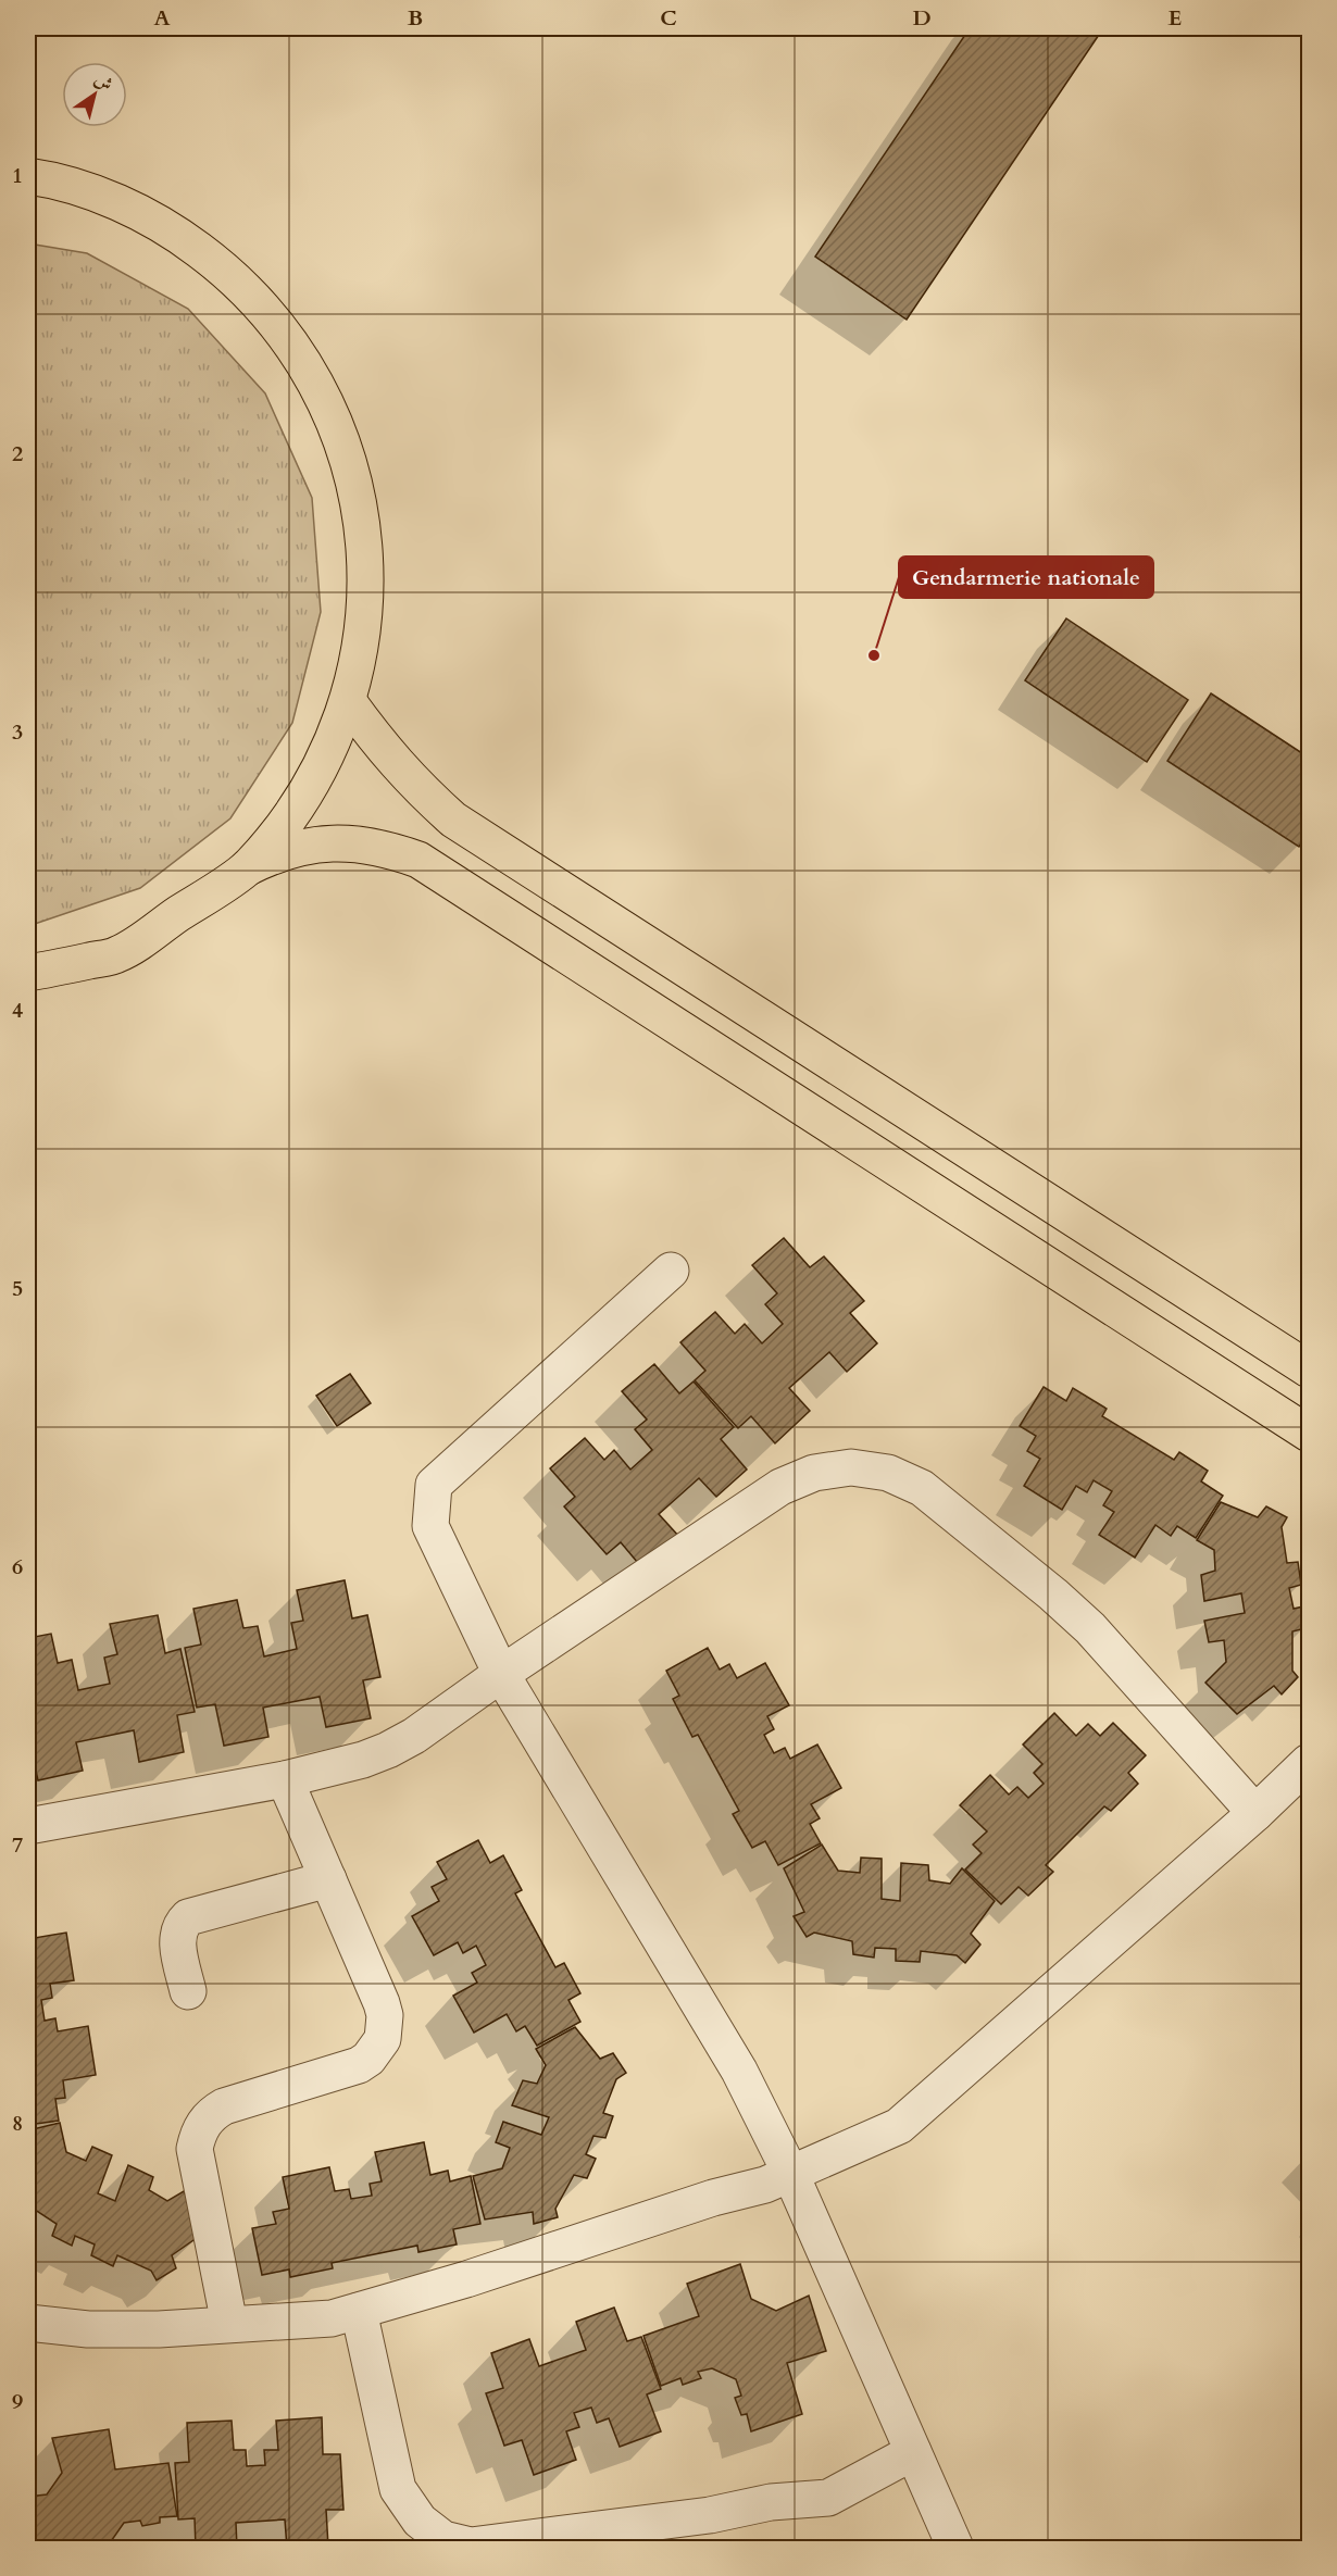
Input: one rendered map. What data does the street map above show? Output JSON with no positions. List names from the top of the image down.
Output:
{
  "places": ["Gendarmerie nationale"],
  "north": "top right",
  "grid": {
    "columns": [
      "A",
      "B",
      "C",
      "D",
      "E"
    ],
    "rows": [
      "1",
      "2",
      "3",
      "4",
      "5",
      "6",
      "7",
      "8",
      "9"
    ]
  }
}
